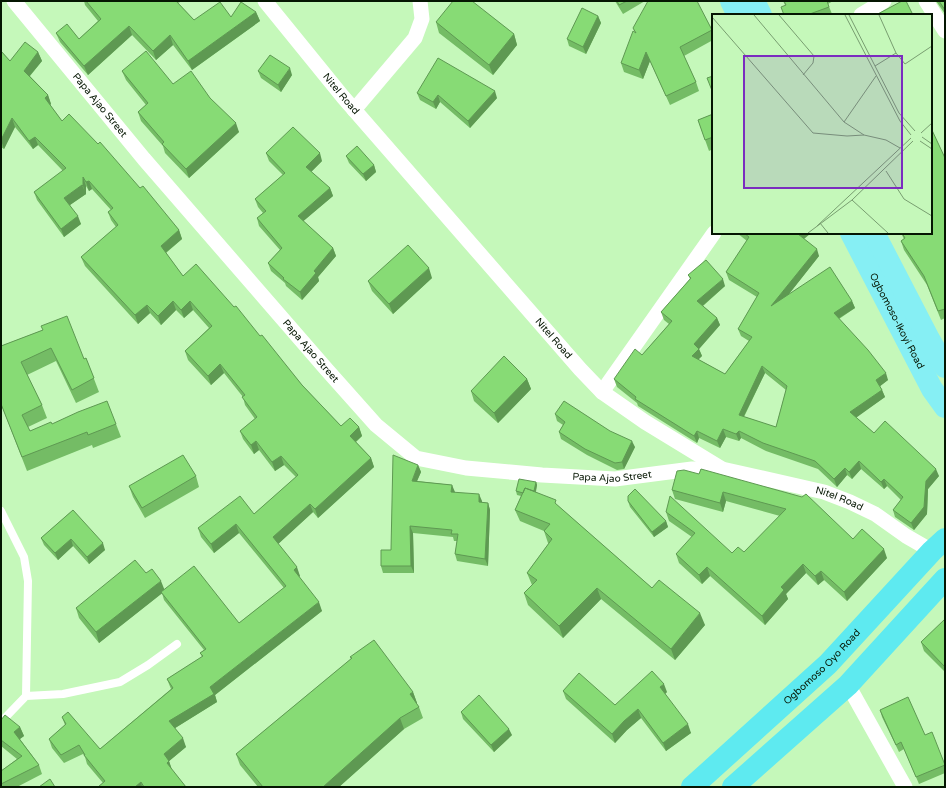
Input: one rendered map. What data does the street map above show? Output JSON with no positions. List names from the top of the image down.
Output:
{
  "streets": {
    "highway": ["Ogbomoso Oyo Road"],
    "main road": ["Ogbomoso-Ikoyi Road"],
    "street": ["Nitel Road", "Papa Ajao Street"]
  },
  "crossings": [
    ["Nitel Road", "Papa Ajao Street"],
    ["Nitel Road", "Ogbomoso Oyo Road"]
  ]
}
